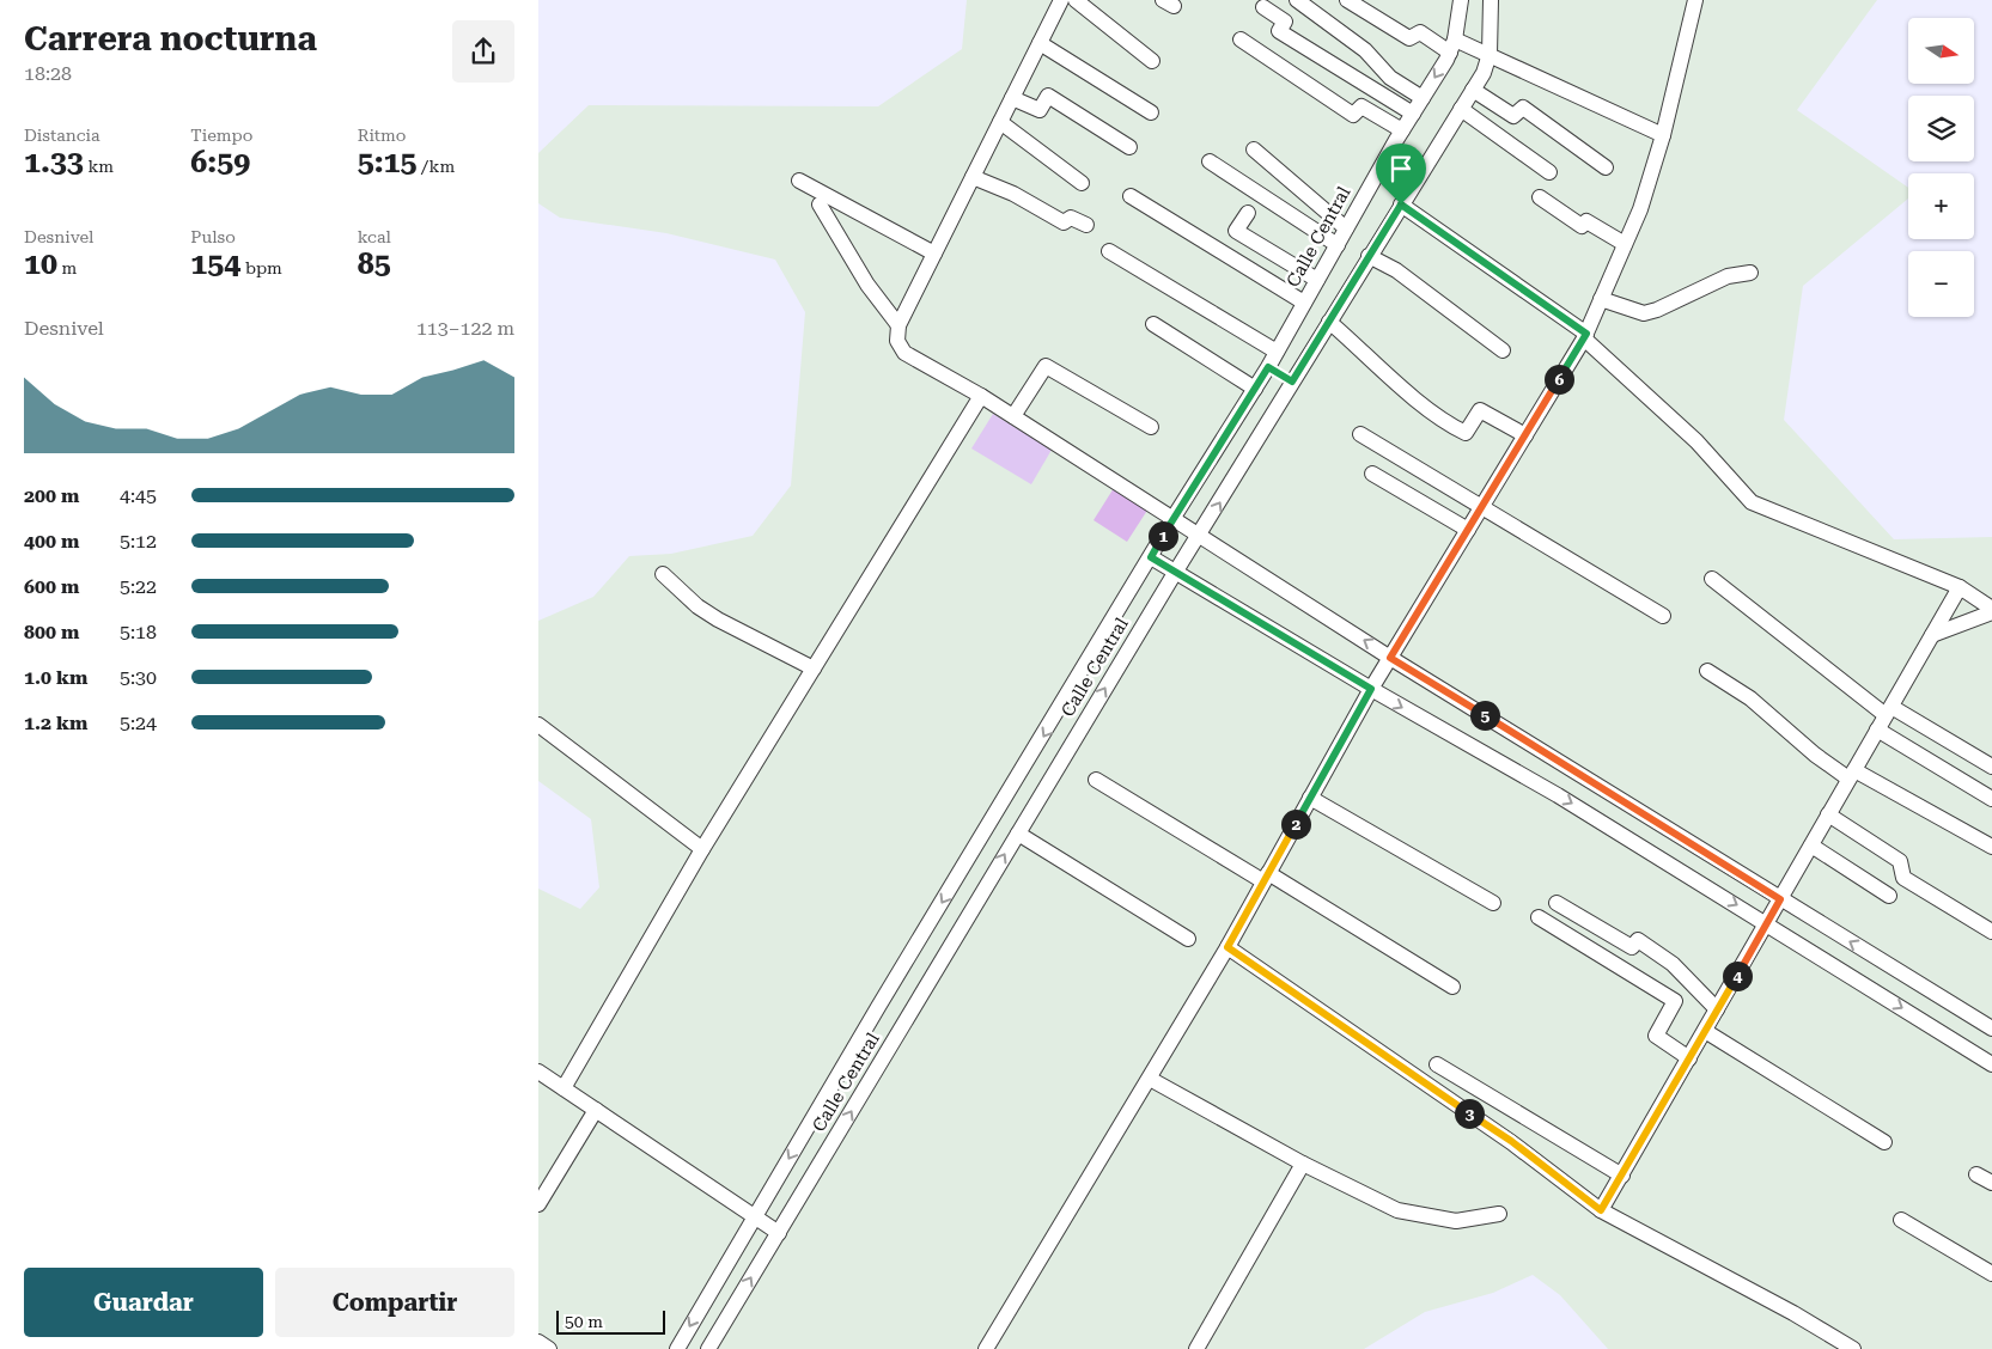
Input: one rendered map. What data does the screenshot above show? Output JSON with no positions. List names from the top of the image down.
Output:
{
  "streets": {
    "street": ["Calle Central"]
  },
  "scale_bar": "50 m",
  "north": "right",
  "page": {
    "heading": ["Carrera nocturna", "18:28"],
    "map_buttons": ["+", "−"],
    "stats": [
      ["Distancia", "1.33 km"],
      ["Tiempo", "6:59"],
      ["Ritmo", "5:15 /km"],
      ["Desnivel", "10 m"],
      ["Pulso", "154 bpm"],
      ["kcal", "85"]
    ],
    "chart": ["Desnivel", "113–122 m"],
    "pins": [
      "6",
      "1",
      "5",
      "2",
      "4",
      "3"
    ],
    "list": [
      {
        "name": "200 m",
        "note": "4:45"
      },
      {
        "name": "400 m",
        "note": "5:12"
      },
      {
        "name": "600 m",
        "note": "5:22"
      },
      {
        "name": "800 m",
        "note": "5:18"
      },
      {
        "name": "1.0 km",
        "note": "5:30"
      },
      {
        "name": "1.2 km",
        "note": "5:24"
      }
    ],
    "buttons": ["Guardar", "Compartir"],
    "scale": "50 m"
  }
}
